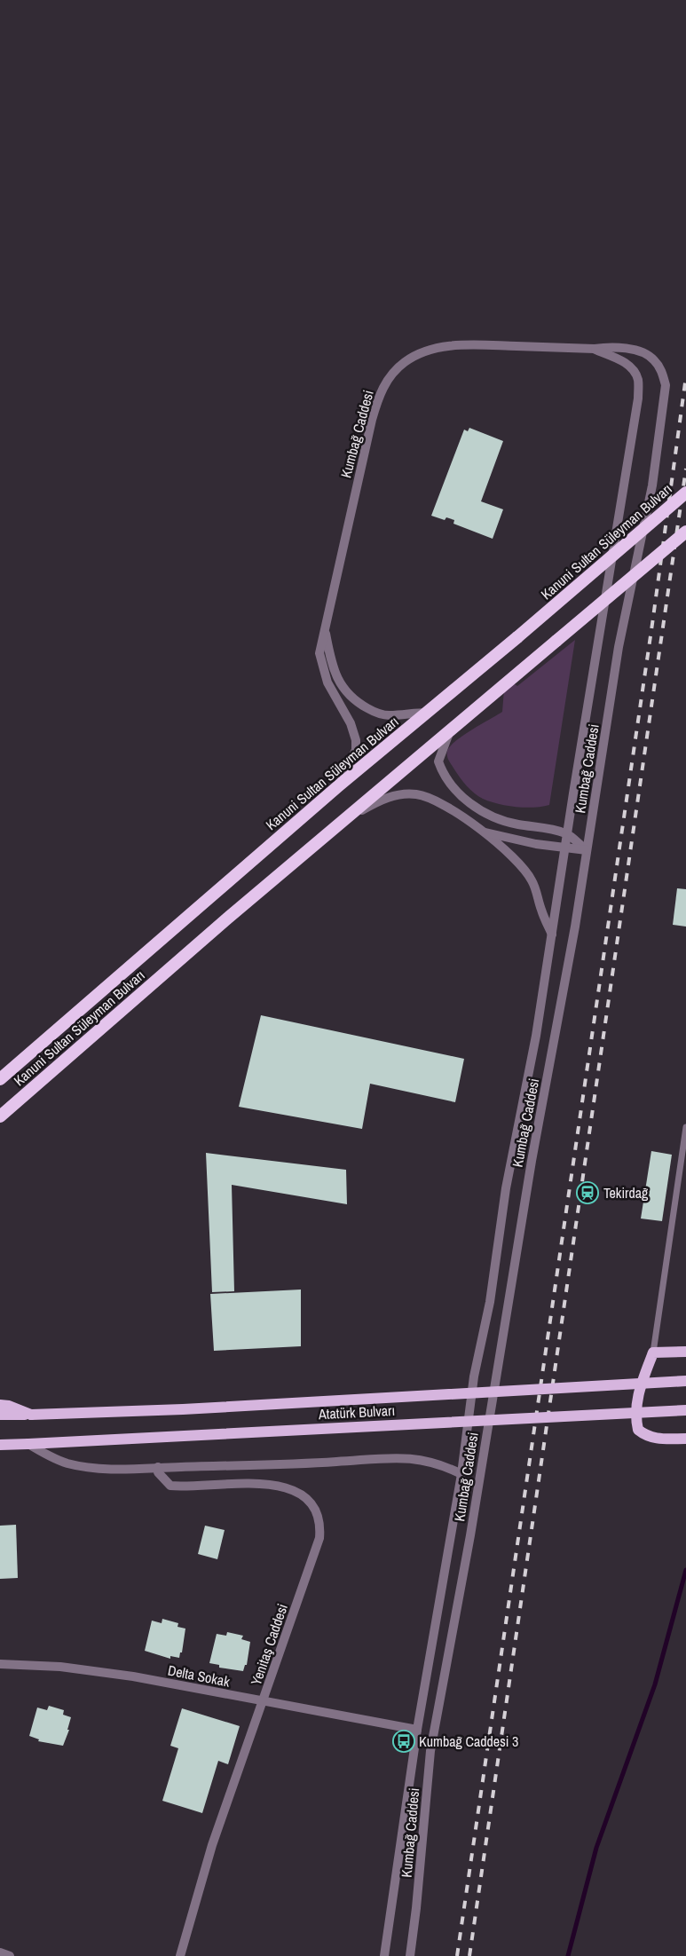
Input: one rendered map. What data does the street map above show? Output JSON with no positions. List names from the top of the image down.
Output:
{
  "streets": {
    "highway": ["Kanuni Sultan Süleyman Bulvarı"],
    "main road": ["Atatürk Bulvarı"],
    "street": ["Kumbağ Caddesi", "Yenitaş Caddesi", "Delta Sokak"]
  },
  "crossings": [
    ["Kumbağ Caddesi", "Kanuni Sultan Süleyman Bulvarı"],
    ["Kumbağ Caddesi", "Delta Sokak"],
    ["Yenitaş Caddesi", "Delta Sokak"]
  ],
  "places": {
    "station": ["Tekirdağ"],
    "bus stop": ["Kumbağ Caddesi 3"]
  }
}
